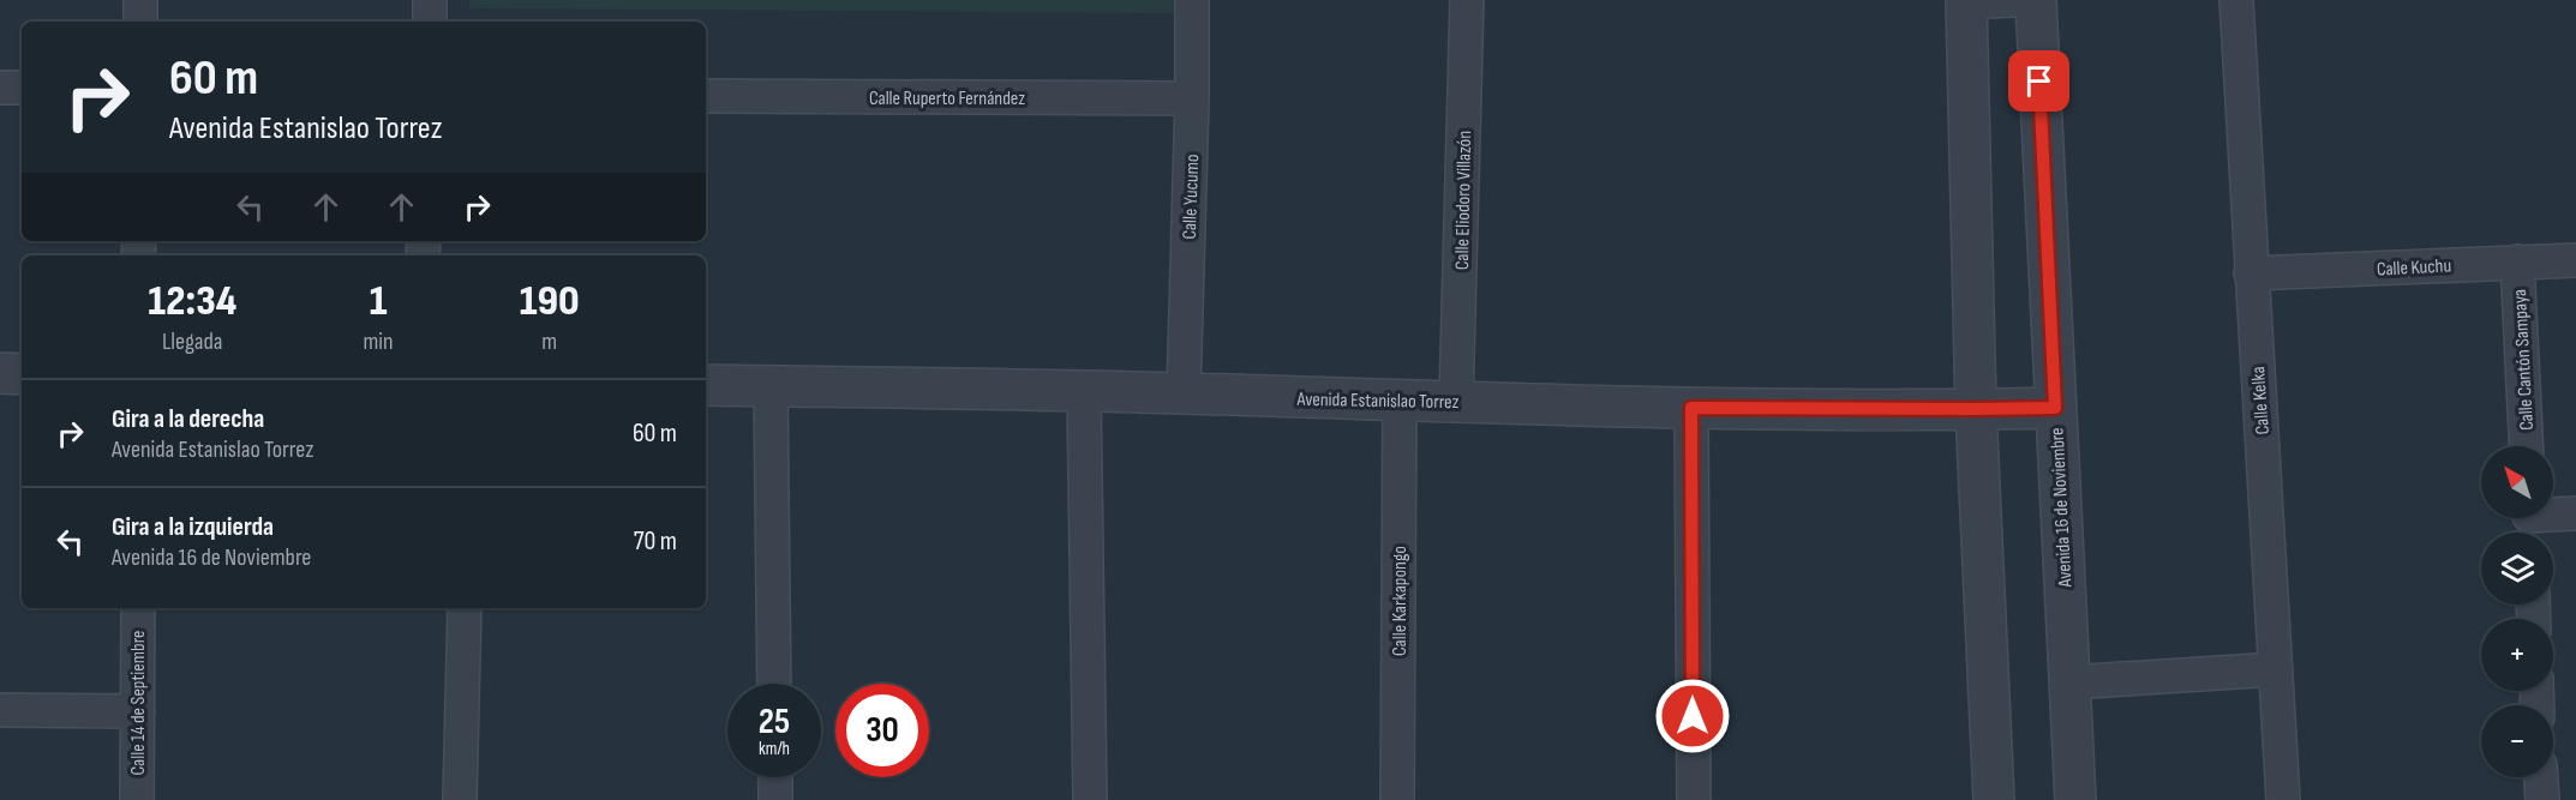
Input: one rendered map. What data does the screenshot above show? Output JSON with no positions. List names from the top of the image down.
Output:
{
  "streets": {
    "street": [
      "Calle Ruperto Fernández",
      "Calle Yucumo",
      "Calle Eliodoro Villazón",
      "Calle Kuchu",
      "Calle Cantón Sampaya",
      "Avenida Estanislao Torrez",
      "Calle Kelka",
      "Avenida 16 de Noviembre",
      "Calle Karkapongo",
      "Calle 14 de Septiembre"
    ]
  },
  "crossings": [
    ["Calle Ruperto Fernández", "Calle Yucumo"],
    ["Calle Yucumo", "Avenida Estanislao Torrez"],
    ["Calle Eliodoro Villazón", "Avenida Estanislao Torrez"],
    ["Calle Kuchu", "Calle Cantón Sampaya"],
    ["Calle Kuchu", "Calle Kelka"],
    ["Avenida Estanislao Torrez", "Avenida 16 de Noviembre"],
    ["Avenida Estanislao Torrez", "Calle Karkapongo"]
  ],
  "north": "top left",
  "page": {
    "turn": ["60 m", "Avenida Estanislao Torrez"],
    "eta": [
      "12:34",
      "Llegada",
      "1",
      "min",
      "190",
      "m"
    ],
    "list": [
      {
        "name": "Gira a la derecha",
        "note": "Avenida Estanislao Torrez",
        "value": "60 m"
      },
      {
        "name": "Gira a la izquierda",
        "note": "Avenida 16 de Noviembre",
        "value": "70 m"
      }
    ],
    "map_buttons": ["+", "−"],
    "speed": "25 km/h",
    "limit": "30"
  }
}
